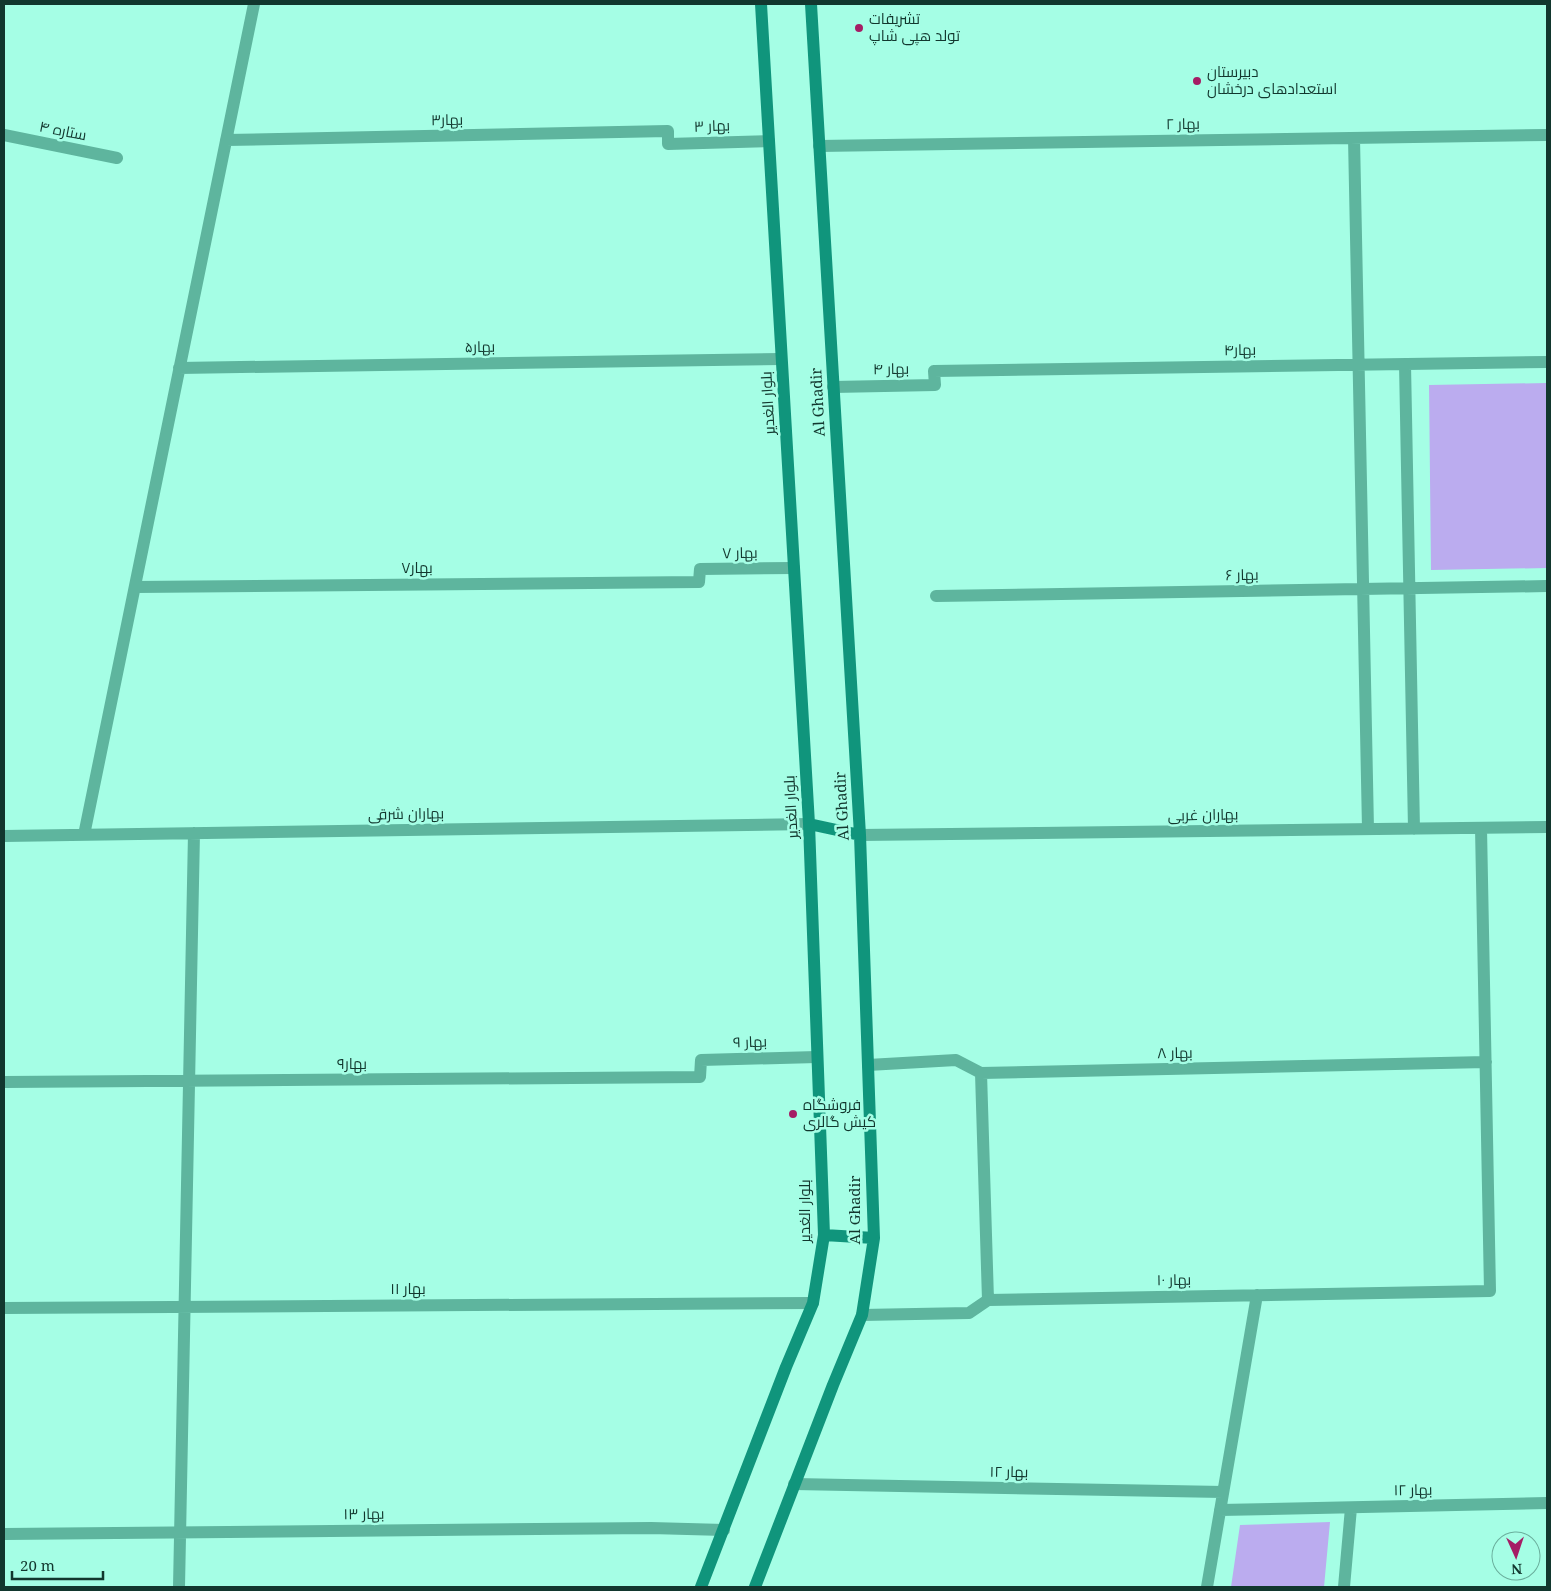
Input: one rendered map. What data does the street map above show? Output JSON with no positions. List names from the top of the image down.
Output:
{
  "streets": {
    "main road": ["Al Ghadir", "بلوار الغدیر"],
    "street": [
      "بهار۳",
      "بهار ۲",
      "بهار ۳",
      "ستاره ۴",
      "بهار۵",
      "بهار۴",
      "بهار ۴",
      "بهار ۷",
      "بهار۷",
      "بهار ۶",
      "بهاران شرقی",
      "بهاران غربی",
      "بهار ۹",
      "بهار ۸",
      "بهار۹",
      "بهار ۱۰",
      "بهار ۱۱",
      "بهار ۱۲",
      "بهار ۱۳"
    ]
  },
  "crossings": [
    ["بهار۳", "بهار ۳"],
    ["بهار ۲", "Al Ghadir"],
    ["بهار ۳", "بلوار الغدیر"],
    ["بهار۵", "بلوار الغدیر"],
    ["بهار۴", "بهار ۴"],
    ["بهار ۴", "Al Ghadir"],
    ["Al Ghadir", "بهاران غربی"],
    ["Al Ghadir", "بهار ۸"],
    ["Al Ghadir", "بهار ۱۲"],
    ["بلوار الغدیر", "بهار ۷"],
    ["بلوار الغدیر", "بهاران شرقی"],
    ["بلوار الغدیر", "بهار ۹"],
    ["بلوار الغدیر", "بهار ۱۱"],
    ["بلوار الغدیر", "بهار ۱۳"],
    ["بهار ۷", "بهار۷"],
    ["بهار ۹", "بهار۹"]
  ],
  "places": ["تشریفات تولد هپی شاپ", "دبیرستان استعدادهای درخشان", "فروشگاه کیش گالری"],
  "scale_bar": "20 m",
  "north": "bottom"
}
